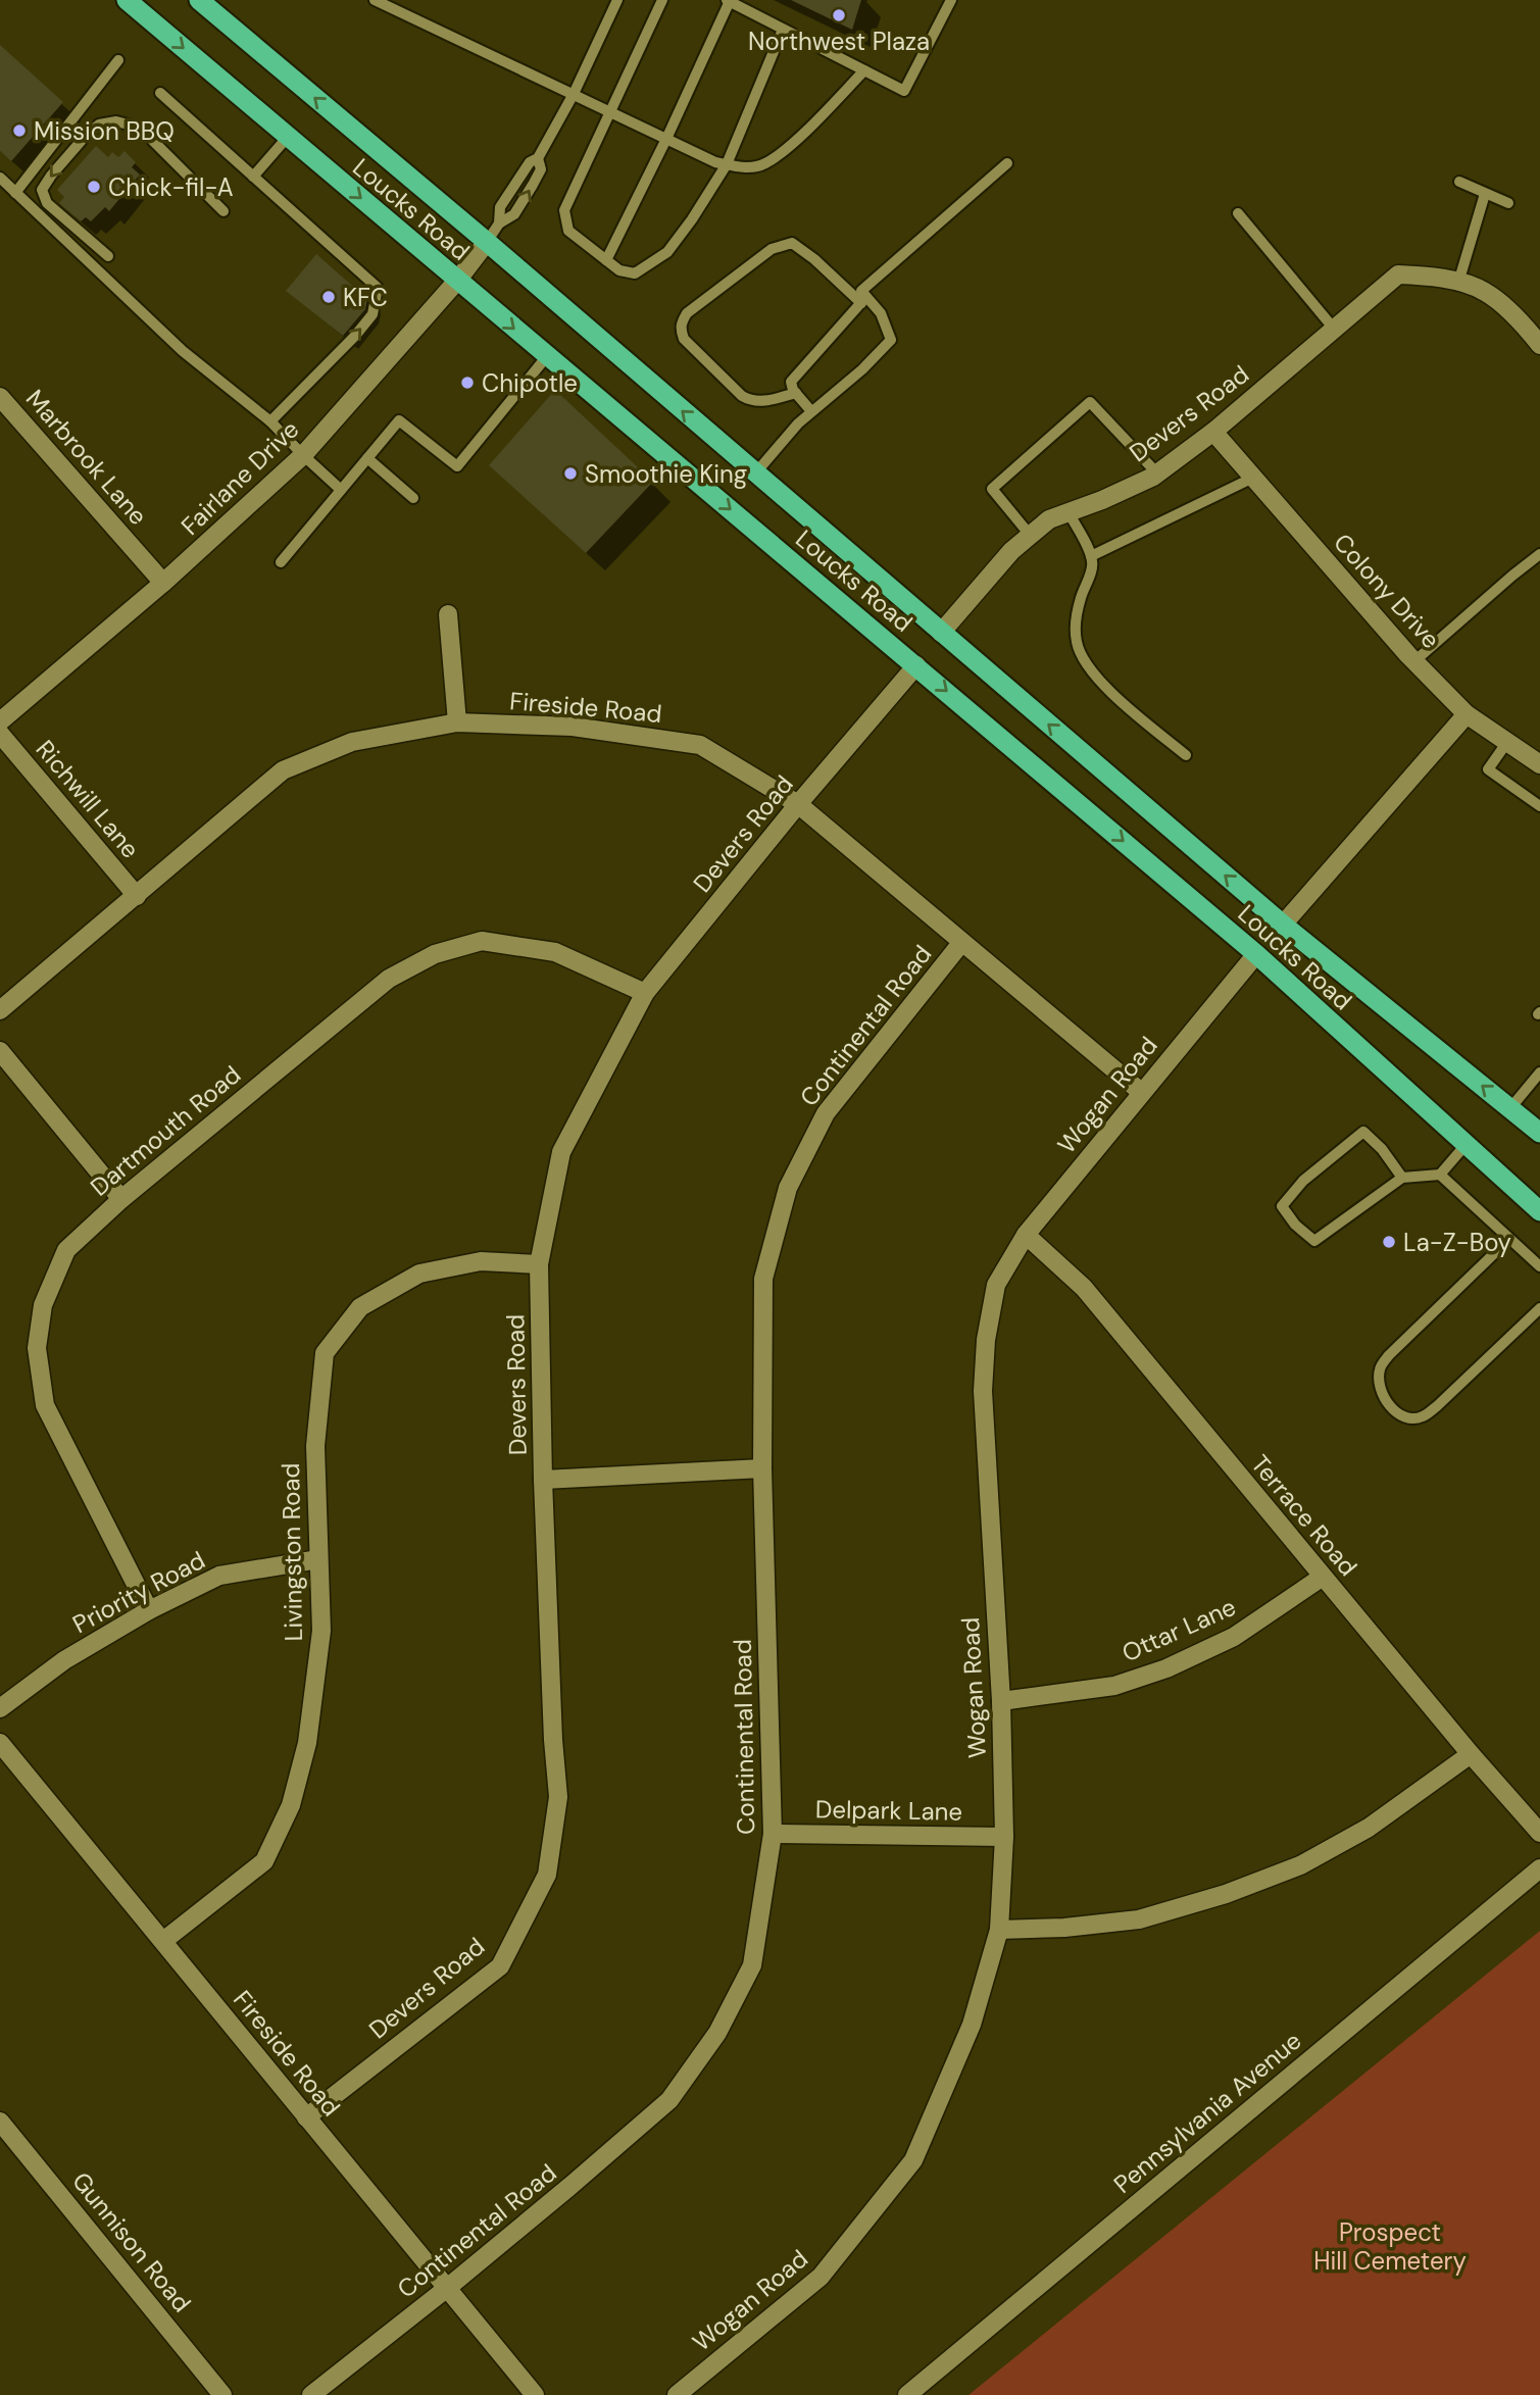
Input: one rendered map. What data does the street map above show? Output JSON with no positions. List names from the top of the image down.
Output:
{
  "streets": {
    "highway": ["Loucks Road"],
    "street": [
      "Devers Road",
      "Marbrook Lane",
      "Fairlane Drive",
      "Colony Drive",
      "Fireside Road",
      "Richwill Lane",
      "Continental Road",
      "Wogan Road",
      "Dartmouth Road",
      "Terrace Road",
      "Livingston Road",
      "Priority Road",
      "Ottar Lane",
      "Delpark Lane",
      "Pennsylvania Avenue",
      "Gunnison Road"
    ]
  },
  "crossings": [
    ["Loucks Road", "Devers Road"],
    ["Loucks Road", "Fairlane Drive"],
    ["Loucks Road", "Wogan Road"],
    ["Devers Road", "Colony Drive"],
    ["Devers Road", "Fireside Road"],
    ["Devers Road", "Dartmouth Road"],
    ["Devers Road", "Livingston Road"],
    ["Marbrook Lane", "Fairlane Drive"],
    ["Fireside Road", "Richwill Lane"],
    ["Fireside Road", "Continental Road"],
    ["Fireside Road", "Wogan Road"],
    ["Fireside Road", "Livingston Road"],
    ["Continental Road", "Delpark Lane"],
    ["Wogan Road", "Terrace Road"],
    ["Wogan Road", "Ottar Lane"],
    ["Wogan Road", "Delpark Lane"],
    ["Dartmouth Road", "Priority Road"],
    ["Terrace Road", "Ottar Lane"],
    ["Livingston Road", "Priority Road"]
  ],
  "parks": ["Prospect Hill Cemetery"],
  "places": [
    "Northwest Plaza",
    "Mission BBQ",
    "Chick-fil-A",
    "KFC",
    "Chipotle",
    "Smoothie King",
    "La-Z-Boy"
  ]
}
